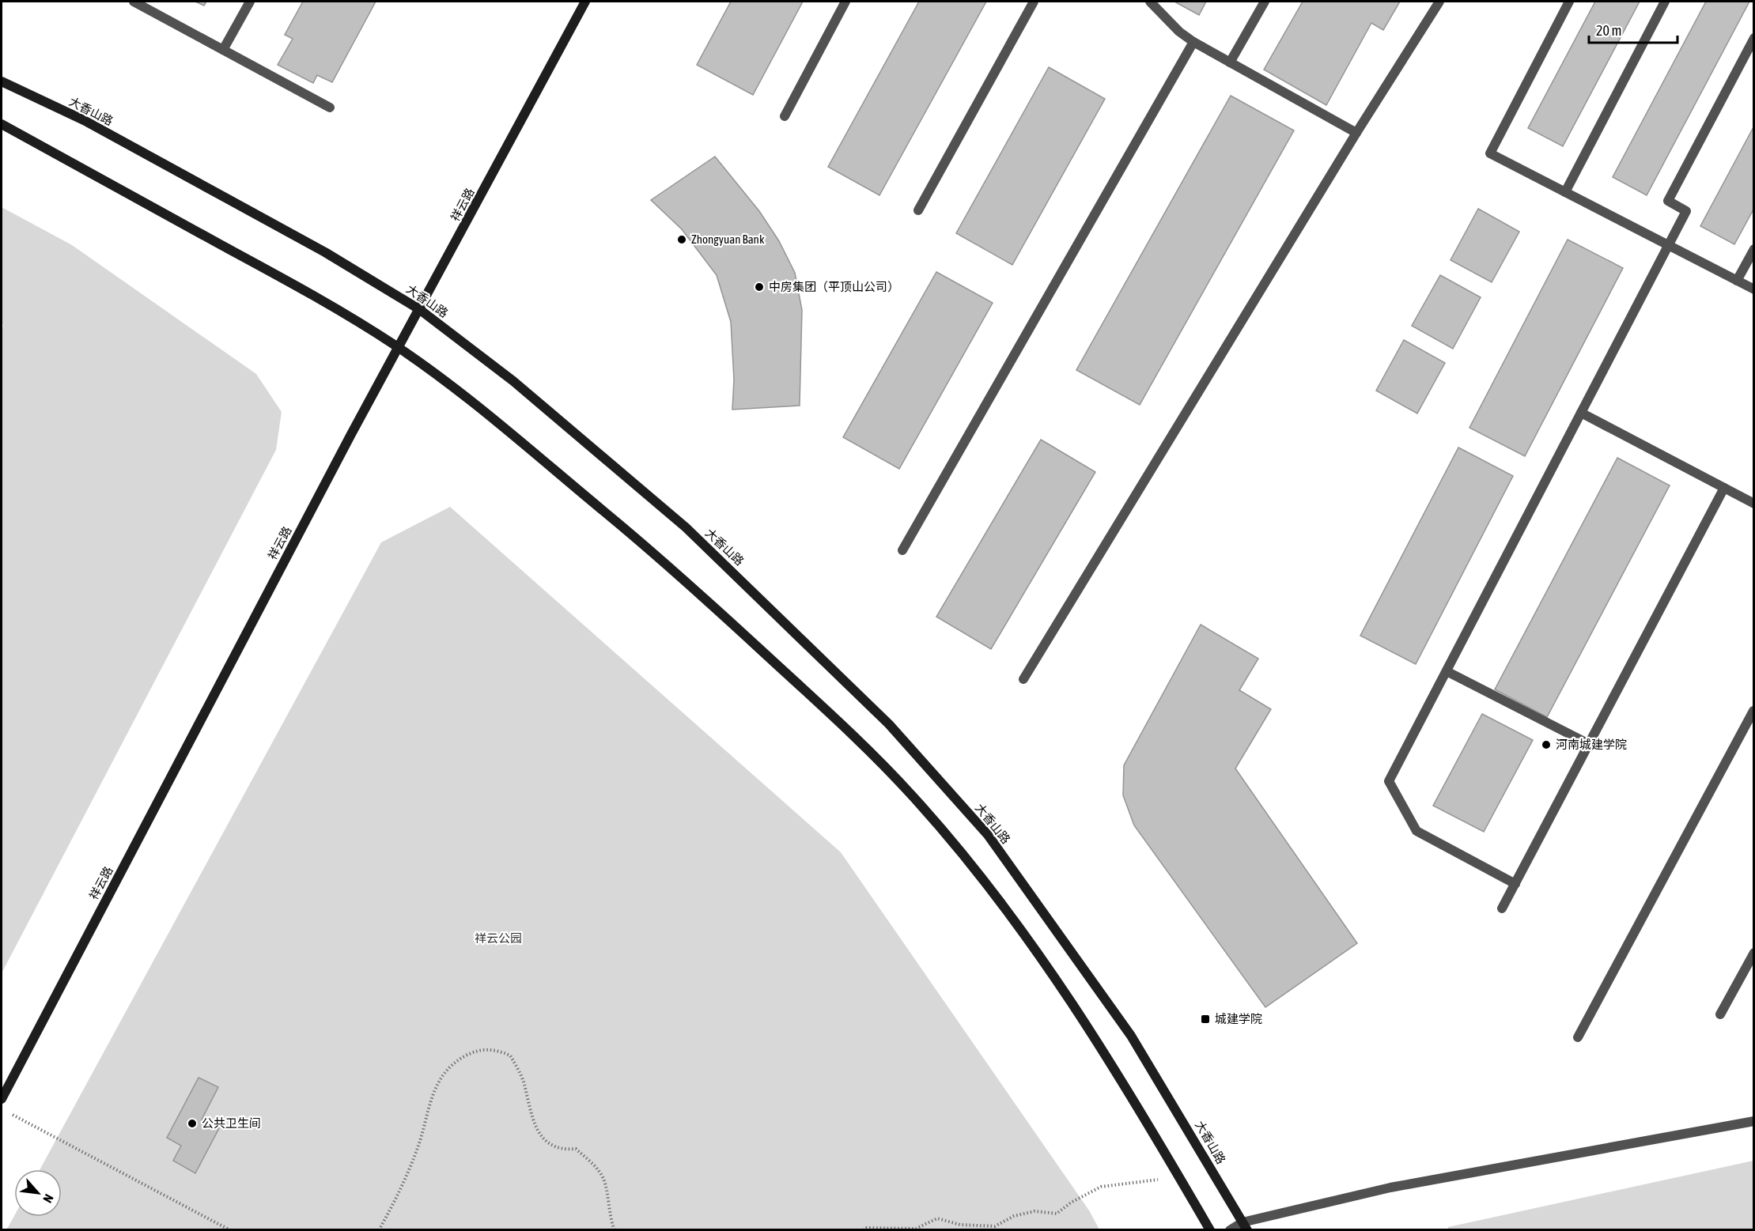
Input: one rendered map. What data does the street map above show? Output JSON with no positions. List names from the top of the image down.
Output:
{
  "streets": {
    "main road": ["大香山路", "祥云路"]
  },
  "crossings": [
    ["大香山路", "祥云路"]
  ],
  "parks": ["祥云公园"],
  "places": {
    "other": [
      "Zhongyuan Bank",
      "中房集团（平顶山公司）",
      "河南城建学院",
      "公共卫生间"
    ],
    "transit": ["城建学院"]
  },
  "scale_bar": "20 m",
  "north": "bottom right"
}
